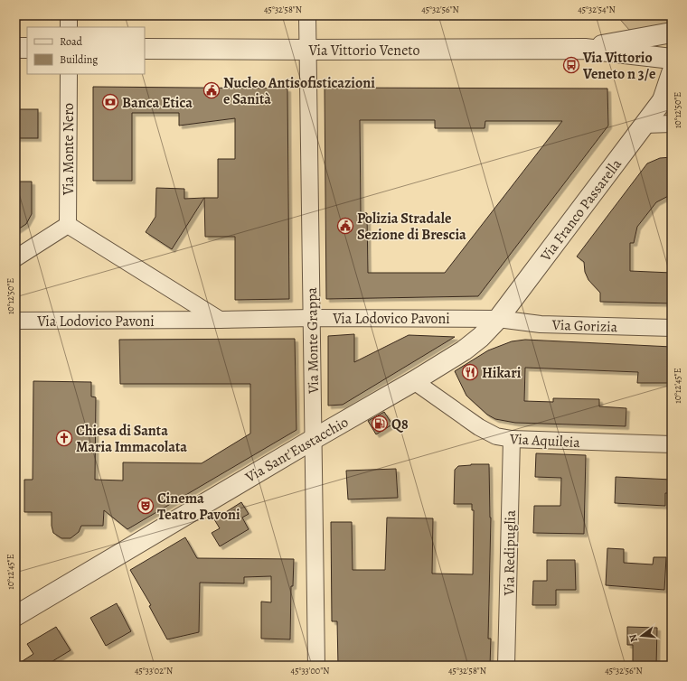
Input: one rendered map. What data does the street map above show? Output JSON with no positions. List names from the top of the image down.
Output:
{
  "streets": {
    "street": [
      "Via Vittorio Veneto",
      "Via Monte Nero",
      "Via Franco Passarella",
      "Via Lodovico Pavoni",
      "Via Gorizia",
      "Via Monte Grappa",
      "Via Aquileia",
      "Via Sant'Eustacchio",
      "Via Redipuglia"
    ]
  },
  "crossings": [
    ["Via Vittorio Veneto", "Via Monte Grappa"],
    ["Via Franco Passarella", "Via Lodovico Pavoni"],
    ["Via Franco Passarella", "Via Gorizia"],
    ["Via Franco Passarella", "Via Sant'Eustacchio"],
    ["Via Lodovico Pavoni", "Via Gorizia"],
    ["Via Lodovico Pavoni", "Via Monte Grappa"],
    ["Via Lodovico Pavoni", "Via Sant'Eustacchio"],
    ["Via Gorizia", "Via Sant'Eustacchio"],
    ["Via Monte Grappa", "Via Sant'Eustacchio"],
    ["Via Aquileia", "Via Sant'Eustacchio"],
    ["Via Aquileia", "Via Redipuglia"]
  ],
  "places": {
    "bus stop": ["Via Vittorio Veneto n 3/e"],
    "public building": ["Nucleo Antisofisticazioni e Sanità", "Polizia Stradale Sezione di Brescia"],
    "bank": ["Banca Etica"],
    "restaurant": ["Hikari"],
    "fuel station": ["Q8"],
    "church": ["Chiesa di Santa Maria Immacolata"],
    "theatre": ["Cinema Teatro Pavoni"]
  },
  "legend": ["Road", "Building"],
  "north": "left",
  "coordinates": [
    "45°32'58\"N",
    "45°32'56\"N",
    "45°32'54\"N",
    "10°12'50\"E",
    "10°12'45\"E",
    "45°33'02\"N",
    "45°33'00\"N"
  ]
}
